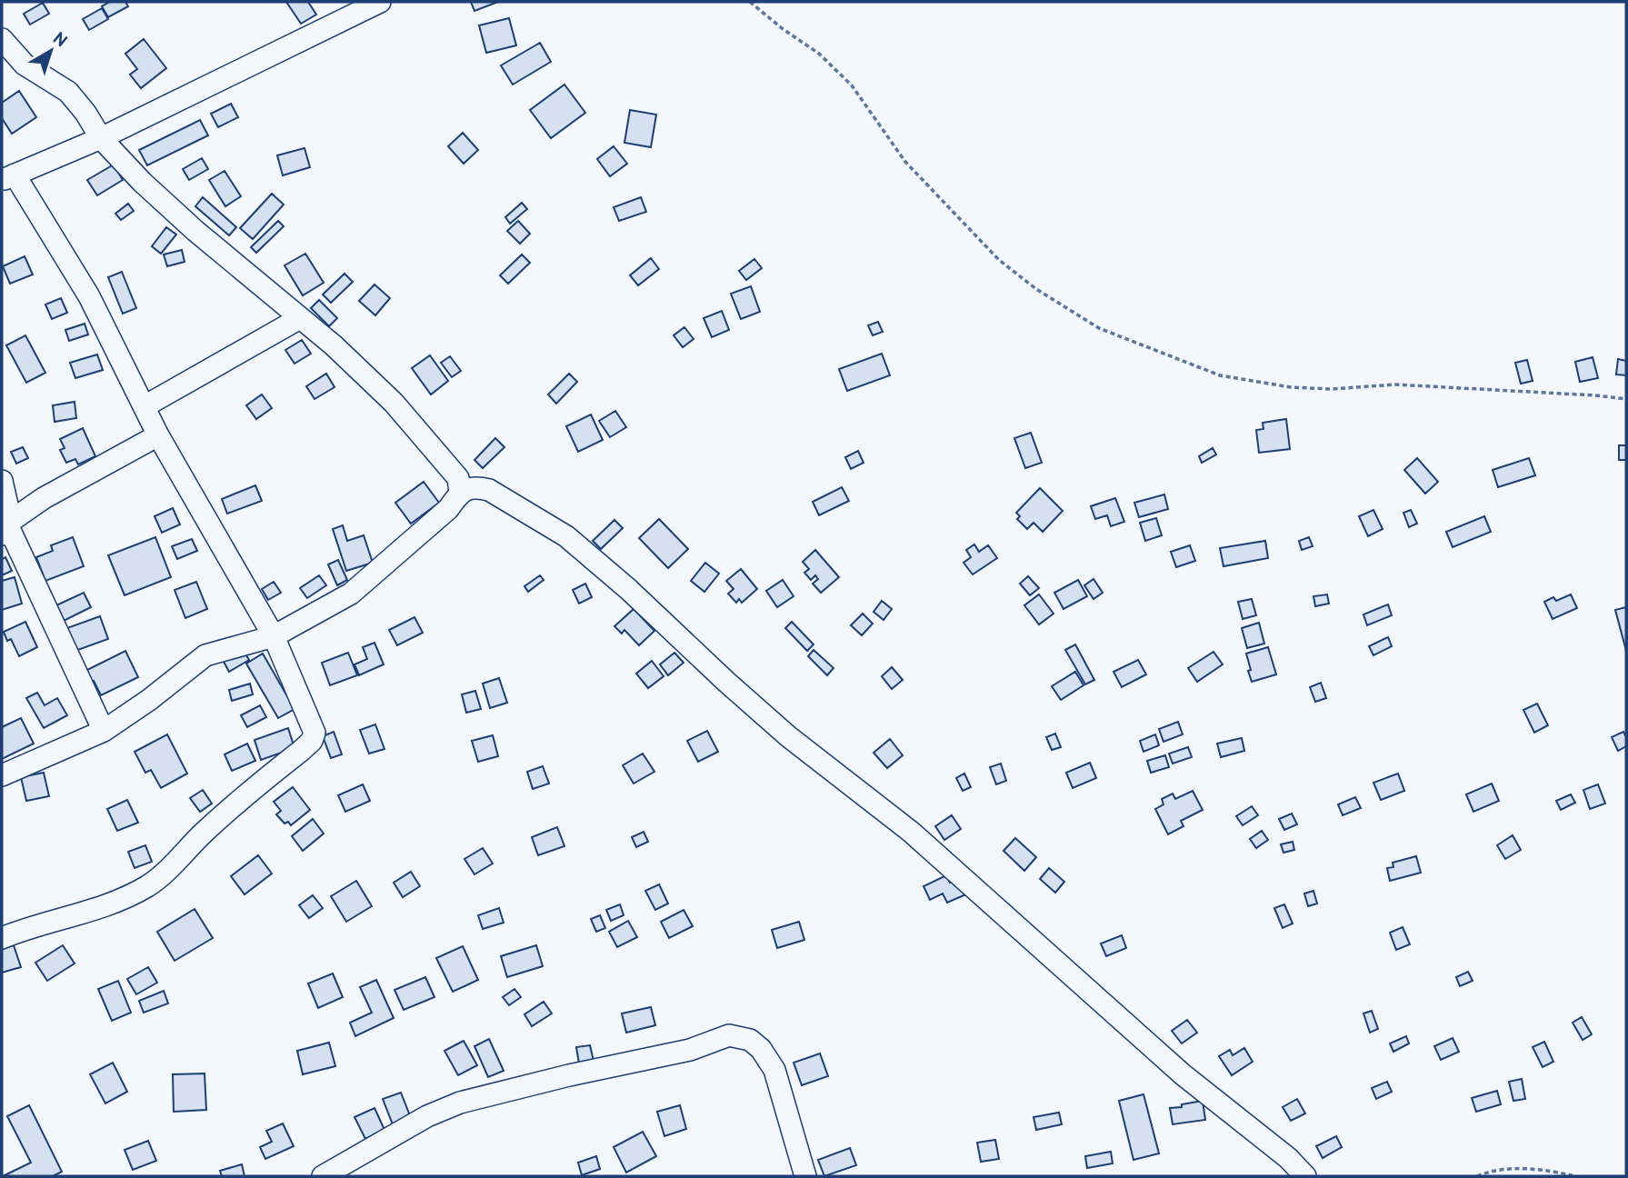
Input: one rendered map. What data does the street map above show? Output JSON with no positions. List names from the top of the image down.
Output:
{
  "north": "top right"
}
